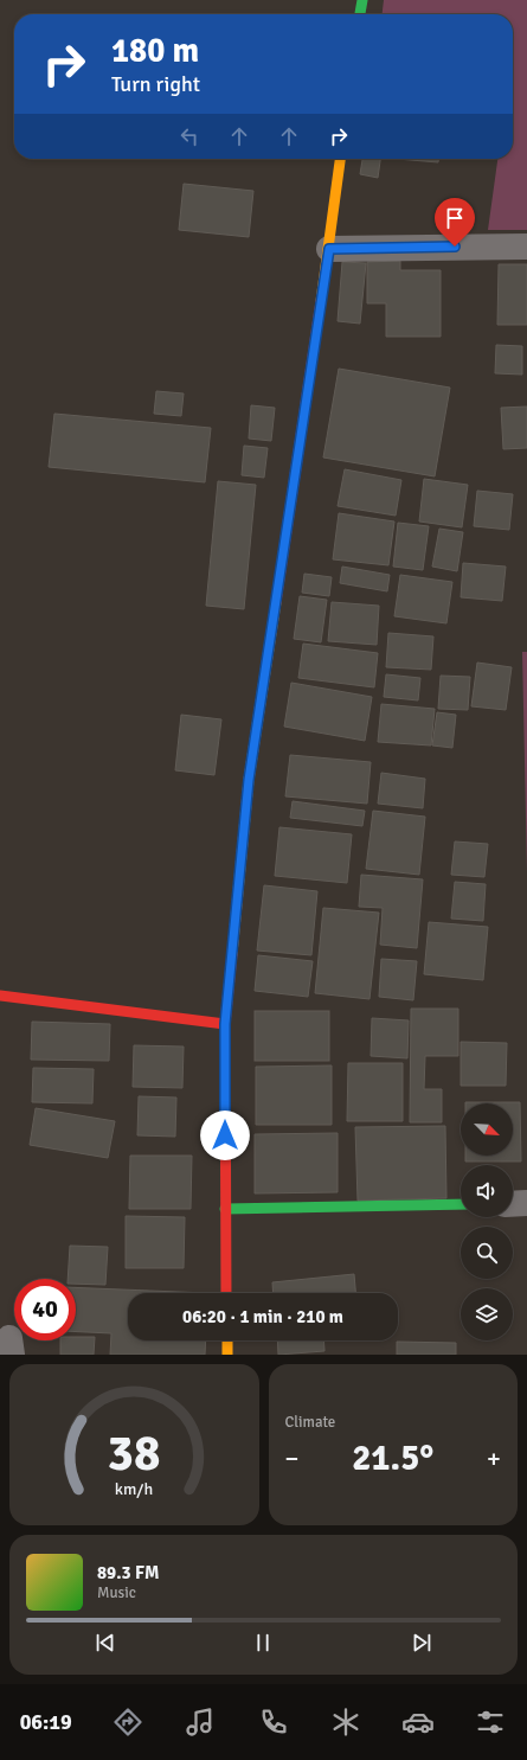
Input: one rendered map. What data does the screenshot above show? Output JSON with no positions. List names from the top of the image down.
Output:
{
  "north": "bottom right",
  "page": {
    "turn": ["180 m", "Turn right"],
    "limit": "40",
    "trip": "06:20 · 1 min · 210 m",
    "tile": "Climate",
    "heat": ["−", "21.5°", "+"],
    "song": ["89.3 FM", "Music"],
    "tabs": "06:19",
    "gauge": ["38", "km/h"]
  }
}
